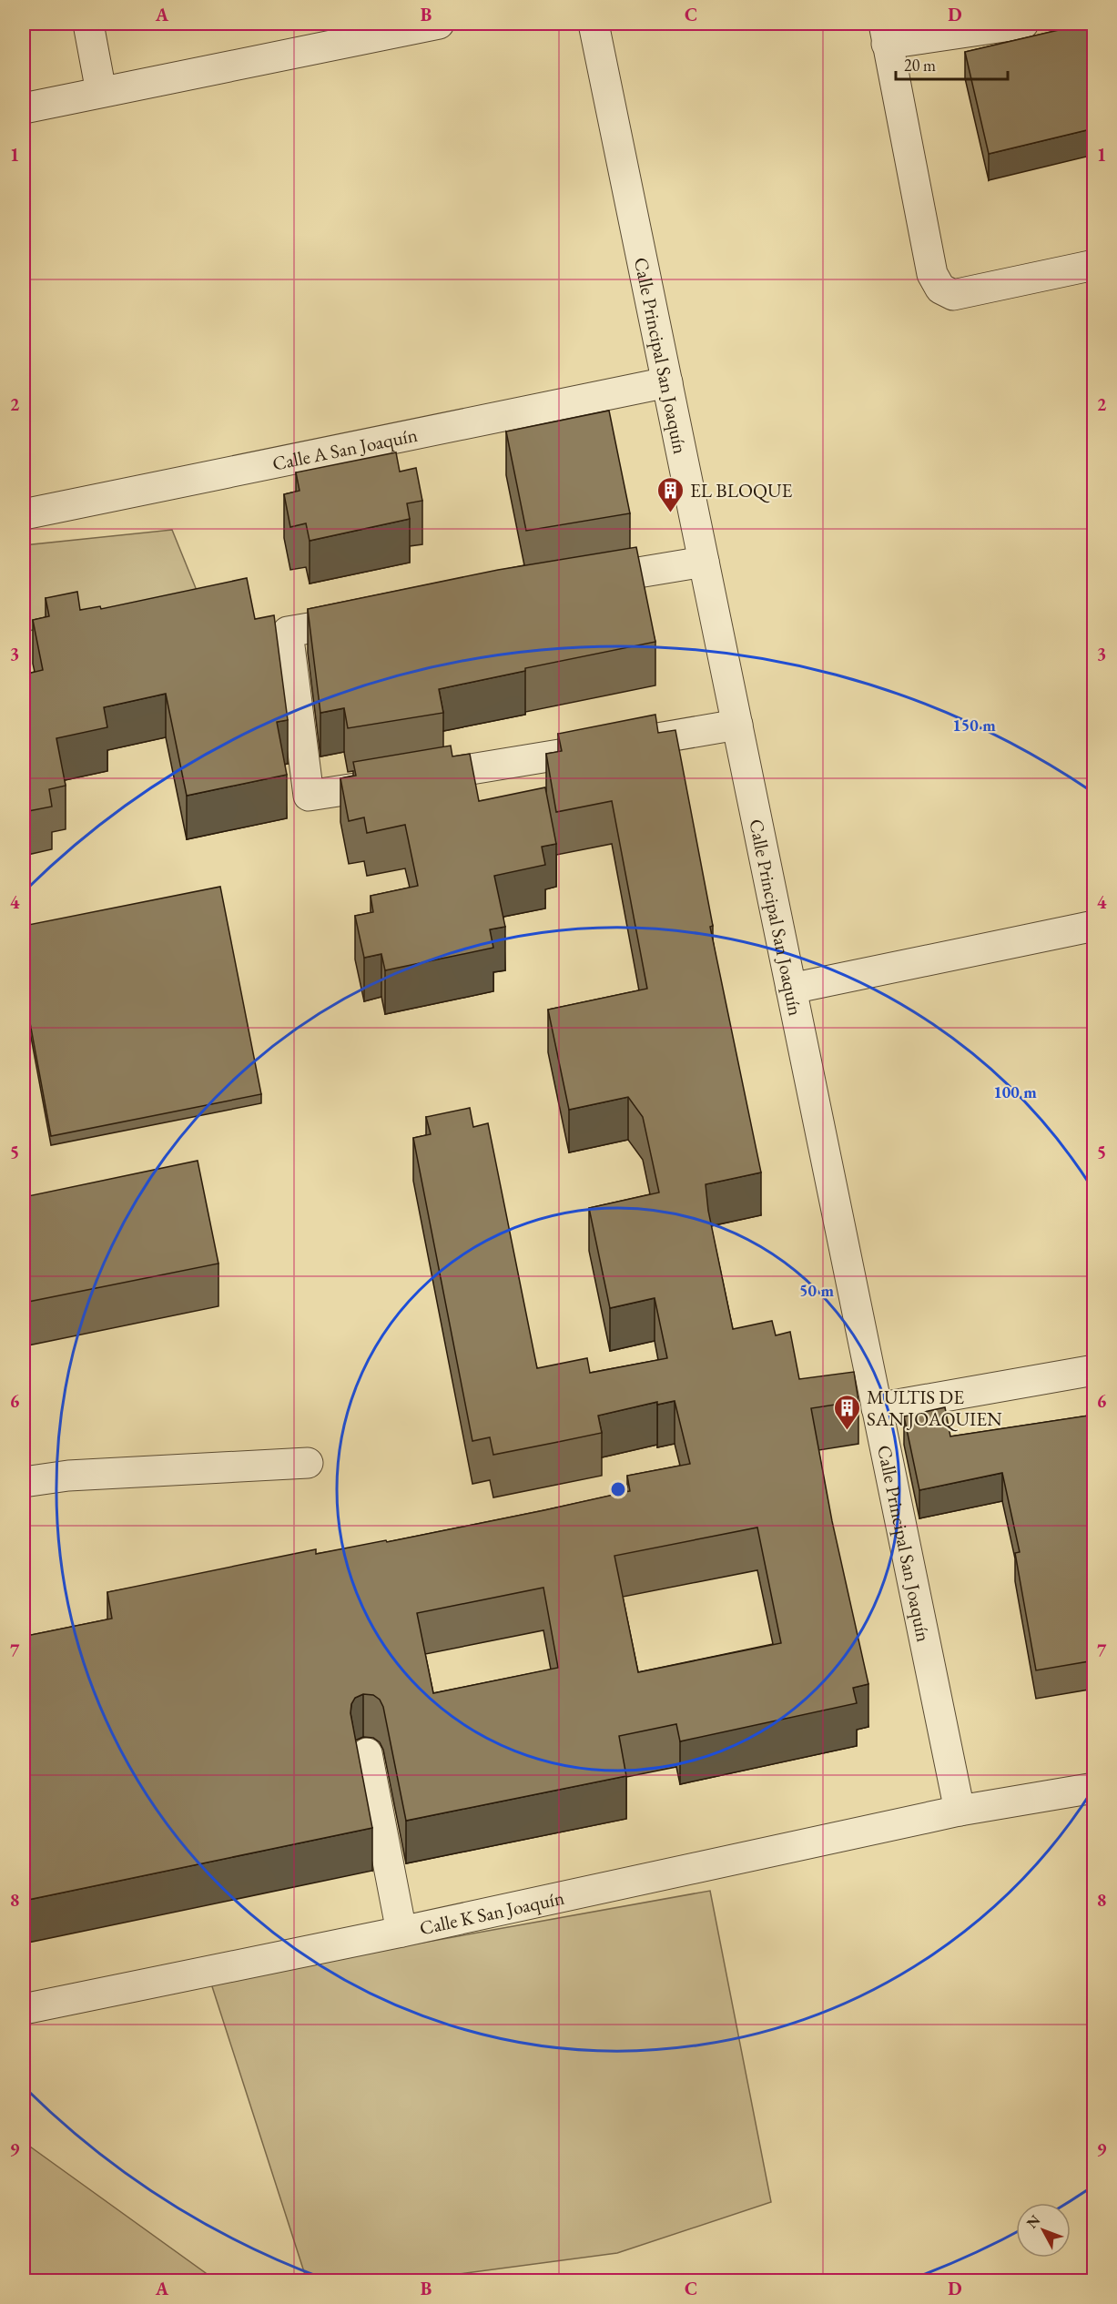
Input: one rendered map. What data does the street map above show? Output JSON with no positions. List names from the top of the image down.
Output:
{
  "streets": {
    "street": ["Calle Principal San Joaquín", "Calle A San Joaquín", "Calle K San Joaquín"]
  },
  "crossings": [
    ["Calle Principal San Joaquín", "Calle A San Joaquín"],
    ["Calle Principal San Joaquín", "Calle K San Joaquín"]
  ],
  "places": {
    "building": ["EL BLOQUE", "MULTIS DE SAN JOAQUIEN"]
  },
  "scale_bar": "20 m",
  "north": "top left",
  "grid": {
    "columns": [
      "A",
      "B",
      "C",
      "D"
    ],
    "rows": [
      "1",
      "2",
      "3",
      "4",
      "5",
      "6",
      "7",
      "8",
      "9"
    ]
  },
  "rings": ["150 m", "100 m", "50 m"]
}
